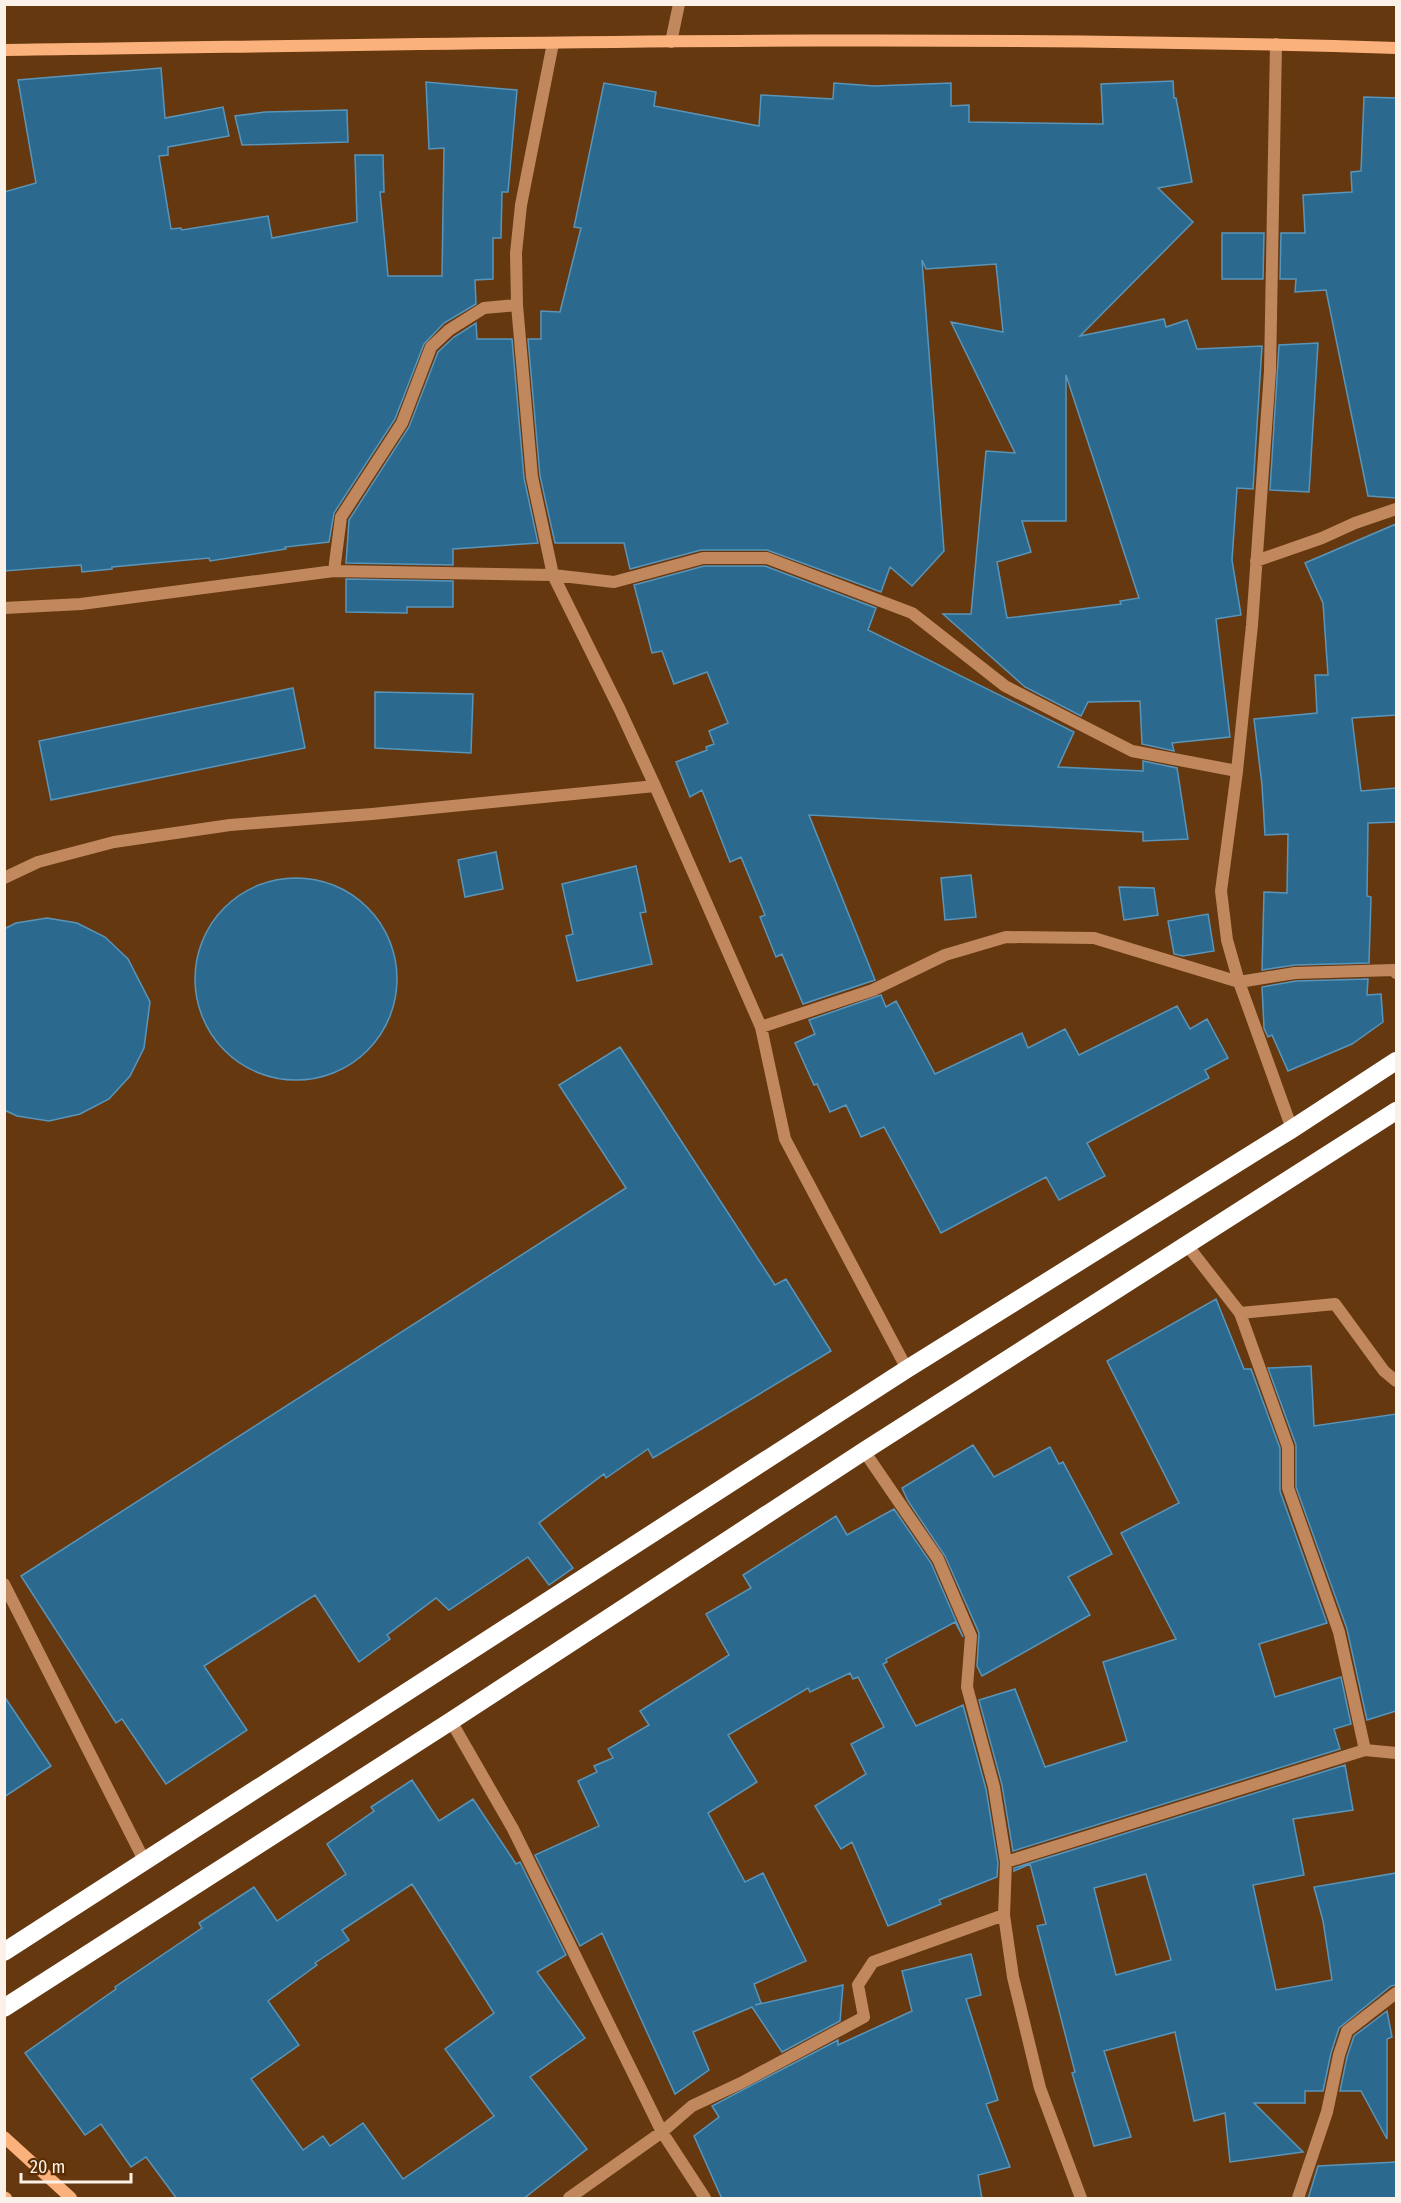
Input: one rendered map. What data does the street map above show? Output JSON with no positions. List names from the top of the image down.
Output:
{
  "scale_bar": "20 m"
}
